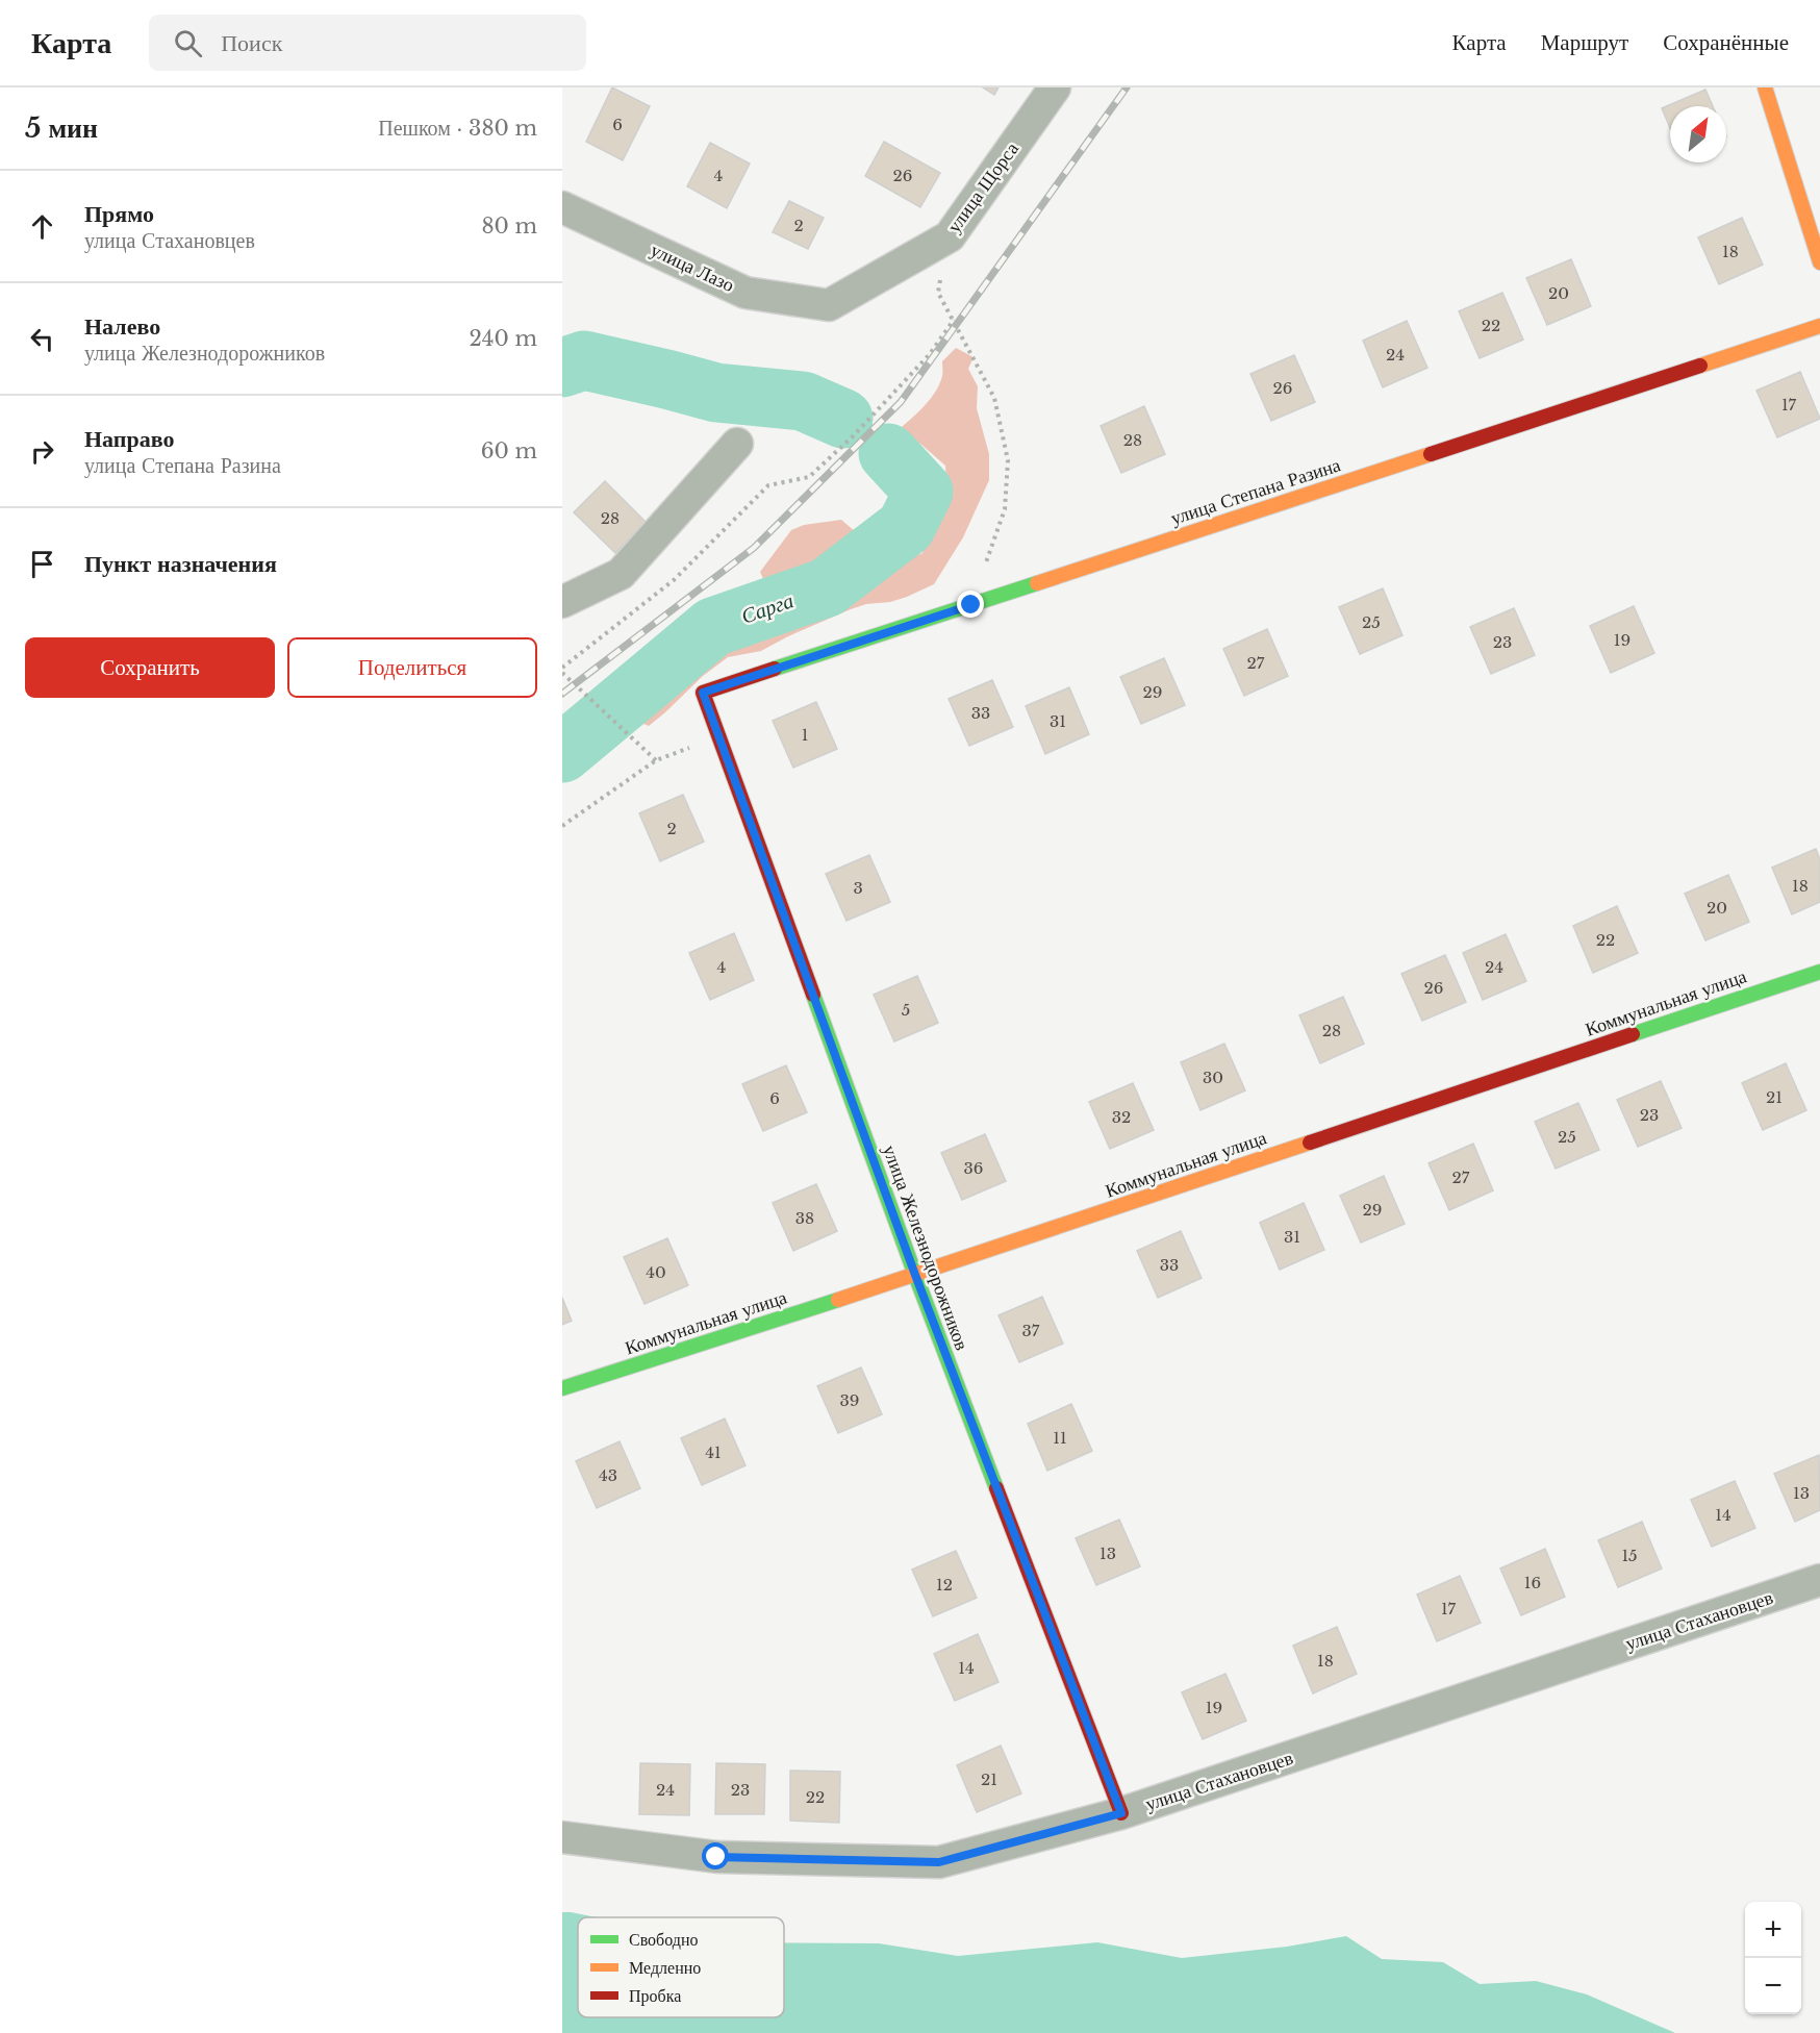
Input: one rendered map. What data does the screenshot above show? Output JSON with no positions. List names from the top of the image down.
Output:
{
  "streets": {
    "street": [
      "улица Щорса",
      "улица Лазо",
      "улица Степана Разина",
      "Коммунальная улица",
      "улица Железнодорожников",
      "улица Стахановцев"
    ]
  },
  "crossings": [
    ["улица Щорса", "улица Лазо"],
    ["улица Степана Разина", "улица Железнодорожников"],
    ["Коммунальная улица", "улица Железнодорожников"],
    ["улица Железнодорожников", "улица Стахановцев"]
  ],
  "water": ["Сарга"],
  "house_numbers": [
    "6",
    "4",
    "26",
    "2",
    "18",
    "20",
    "22",
    "24",
    "26",
    "17",
    "28",
    "28",
    "25",
    "19",
    "23",
    "27",
    "29",
    "33",
    "31",
    "1",
    "2",
    "18",
    "3",
    "20",
    "22",
    "4",
    "24",
    "26",
    "5",
    "28",
    "30",
    "21",
    "6",
    "23",
    "32",
    "25",
    "36",
    "27",
    "29",
    "38",
    "31",
    "33",
    "40",
    "37",
    "39",
    "11",
    "41",
    "43",
    "13",
    "14",
    "13",
    "15",
    "16",
    "12",
    "17",
    "18",
    "14",
    "19",
    "21",
    "24",
    "23",
    "22"
  ],
  "legend": ["Свободно", "Медленно", "Пробка"],
  "north": "top right",
  "page": {
    "header": "Карта",
    "search": "Поиск",
    "nav": ["Карта", "Маршрут", "Сохранённые"],
    "heading": ["5 мин", "Пешком · 380 m"],
    "list": [
      ["Прямо", "улица Стахановцев", "80 m"],
      ["Налево", "улица Железнодорожников", "240 m"],
      ["Направо", "улица Степана Разина", "60 m"],
      "Пункт назначения"
    ],
    "buttons": ["Сохранить", "Поделиться"],
    "map_buttons": ["+", "−"]
  }
}
